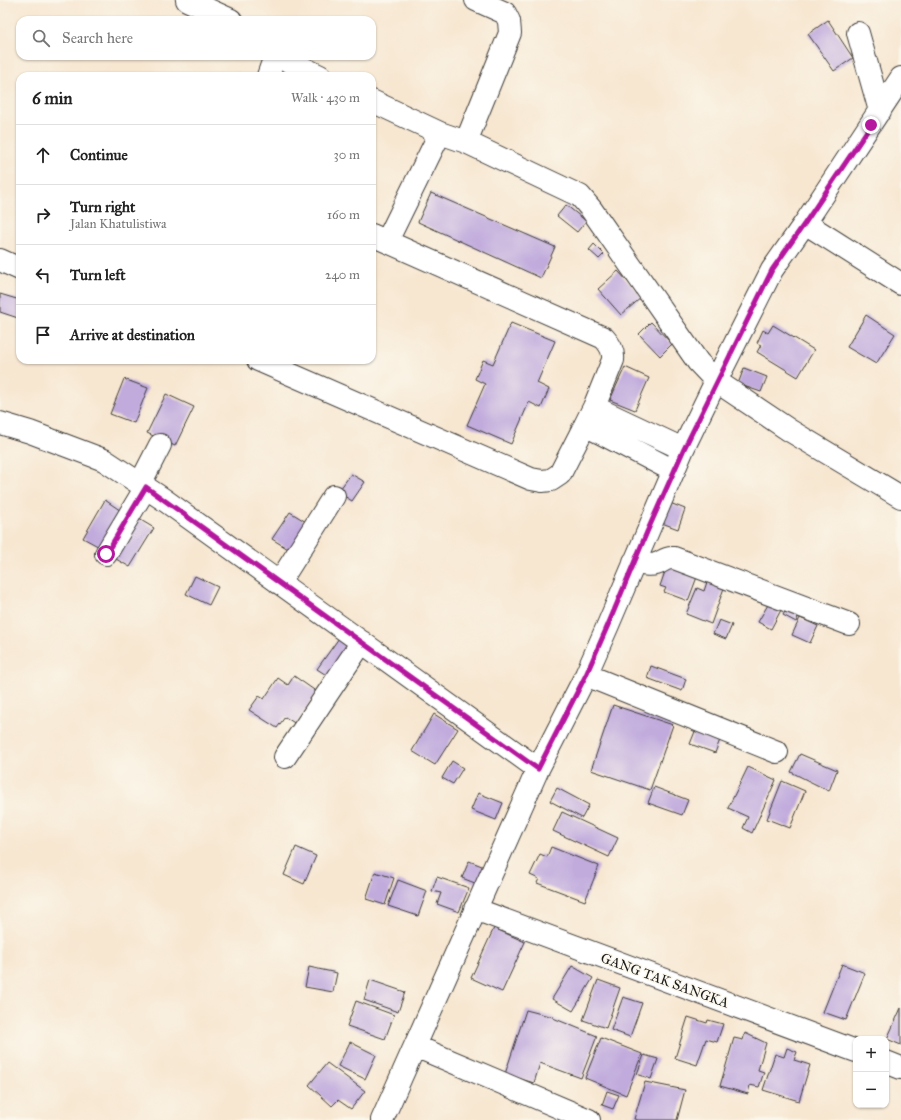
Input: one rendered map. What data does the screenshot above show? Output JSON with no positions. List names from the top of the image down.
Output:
{
  "streets": {
    "street": ["GANG TAK SANGKA"]
  },
  "page": {
    "search": "Search here",
    "heading": ["6 min", "Walk · 430 m"],
    "list": [
      ["Continue", "30 m"],
      ["Turn right", "Jalan Khatulistiwa", "160 m"],
      ["Turn left", "240 m"],
      "Arrive at destination"
    ],
    "map_buttons": ["+", "−"]
  }
}
